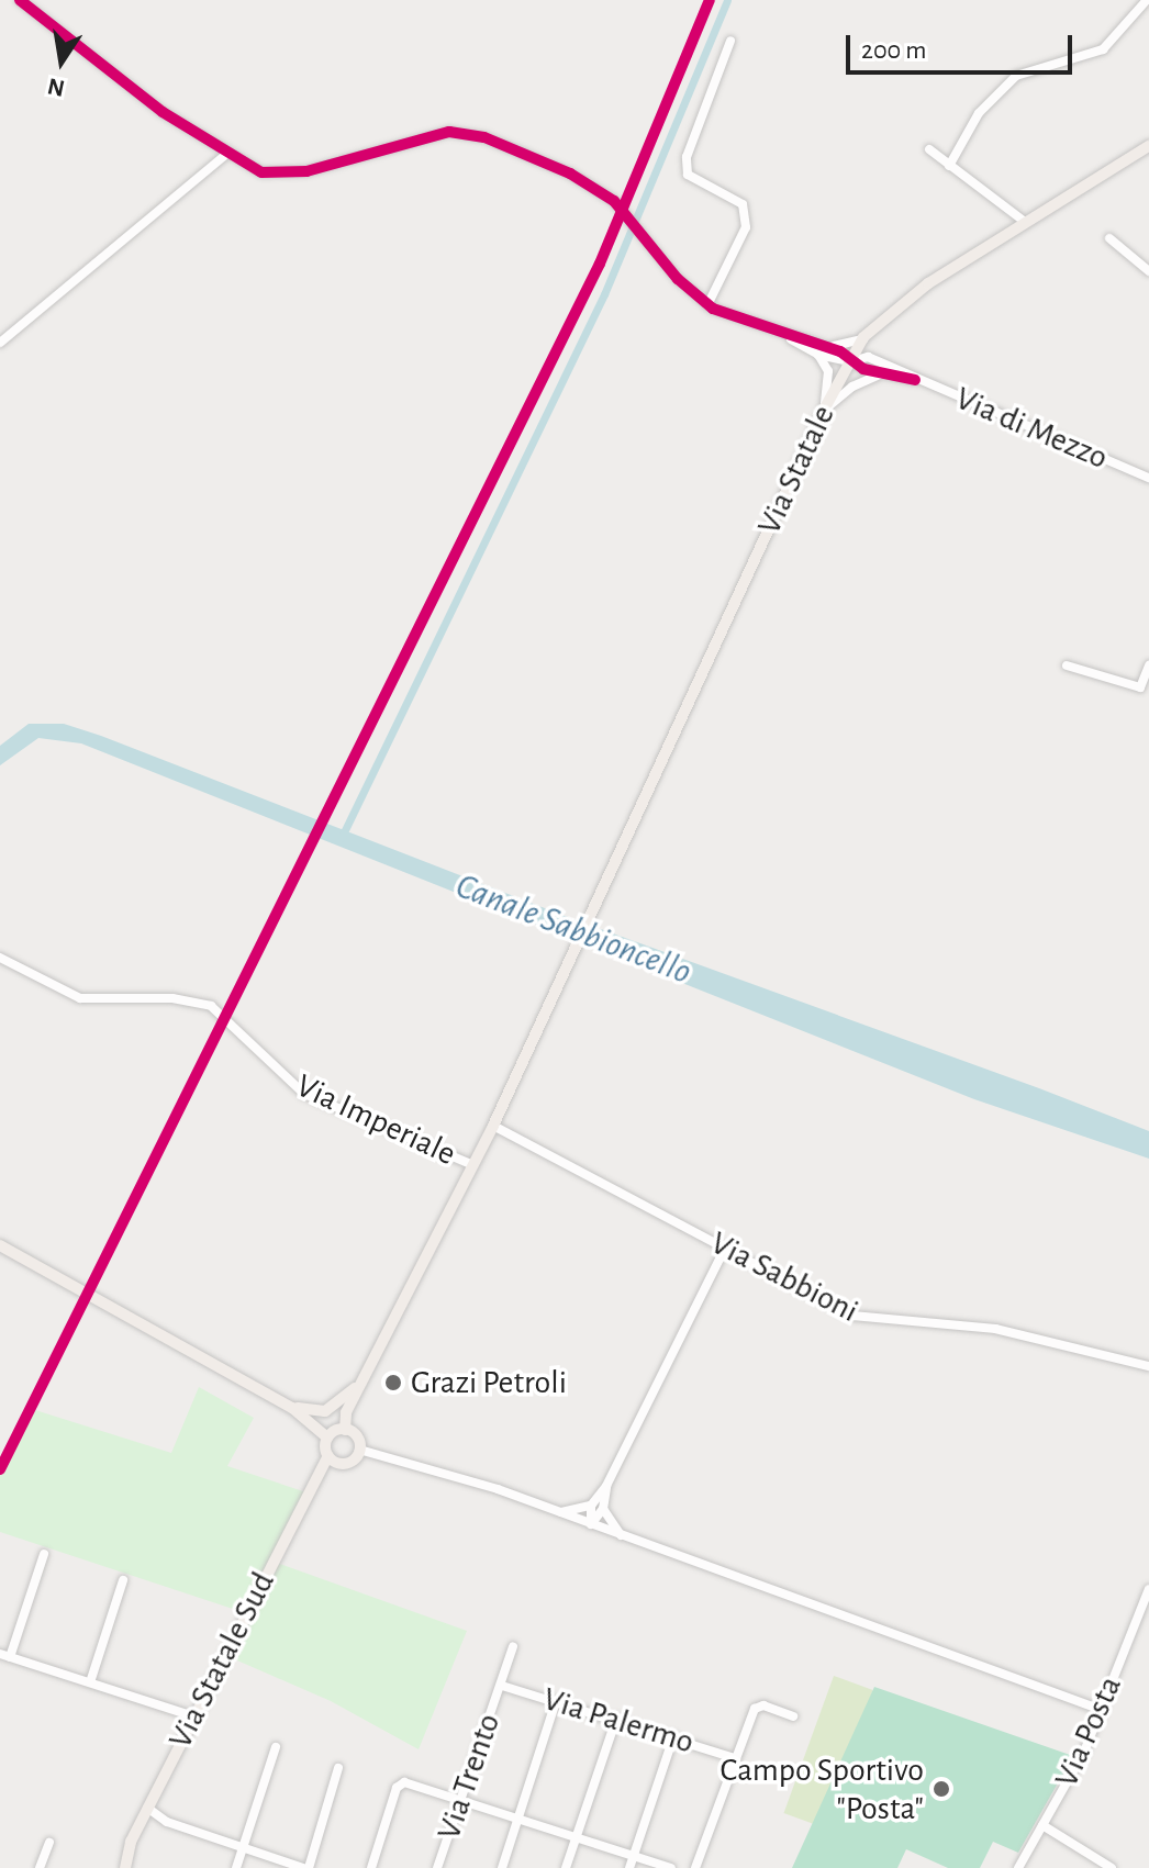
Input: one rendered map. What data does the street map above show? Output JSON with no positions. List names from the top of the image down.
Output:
{
  "streets": {
    "main road": ["Via Statale", "Via Statale Sud"],
    "street": [
      "Via di Mezzo",
      "Via Imperiale",
      "Via Sabbioni",
      "Via Palermo",
      "Via Posta",
      "Via Trento"
    ]
  },
  "crossings": [
    ["Via Statale", "Via Imperiale"],
    ["Via Statale", "Via Sabbioni"],
    ["Via Statale", "Via Statale Sud"],
    ["Via Palermo", "Via Trento"]
  ],
  "water": ["Canale Sabbioncello"],
  "places": ["Grazi Petroli", "Campo Sportivo \"Posta\""],
  "scale_bar": "200 m",
  "north": "bottom"
}
